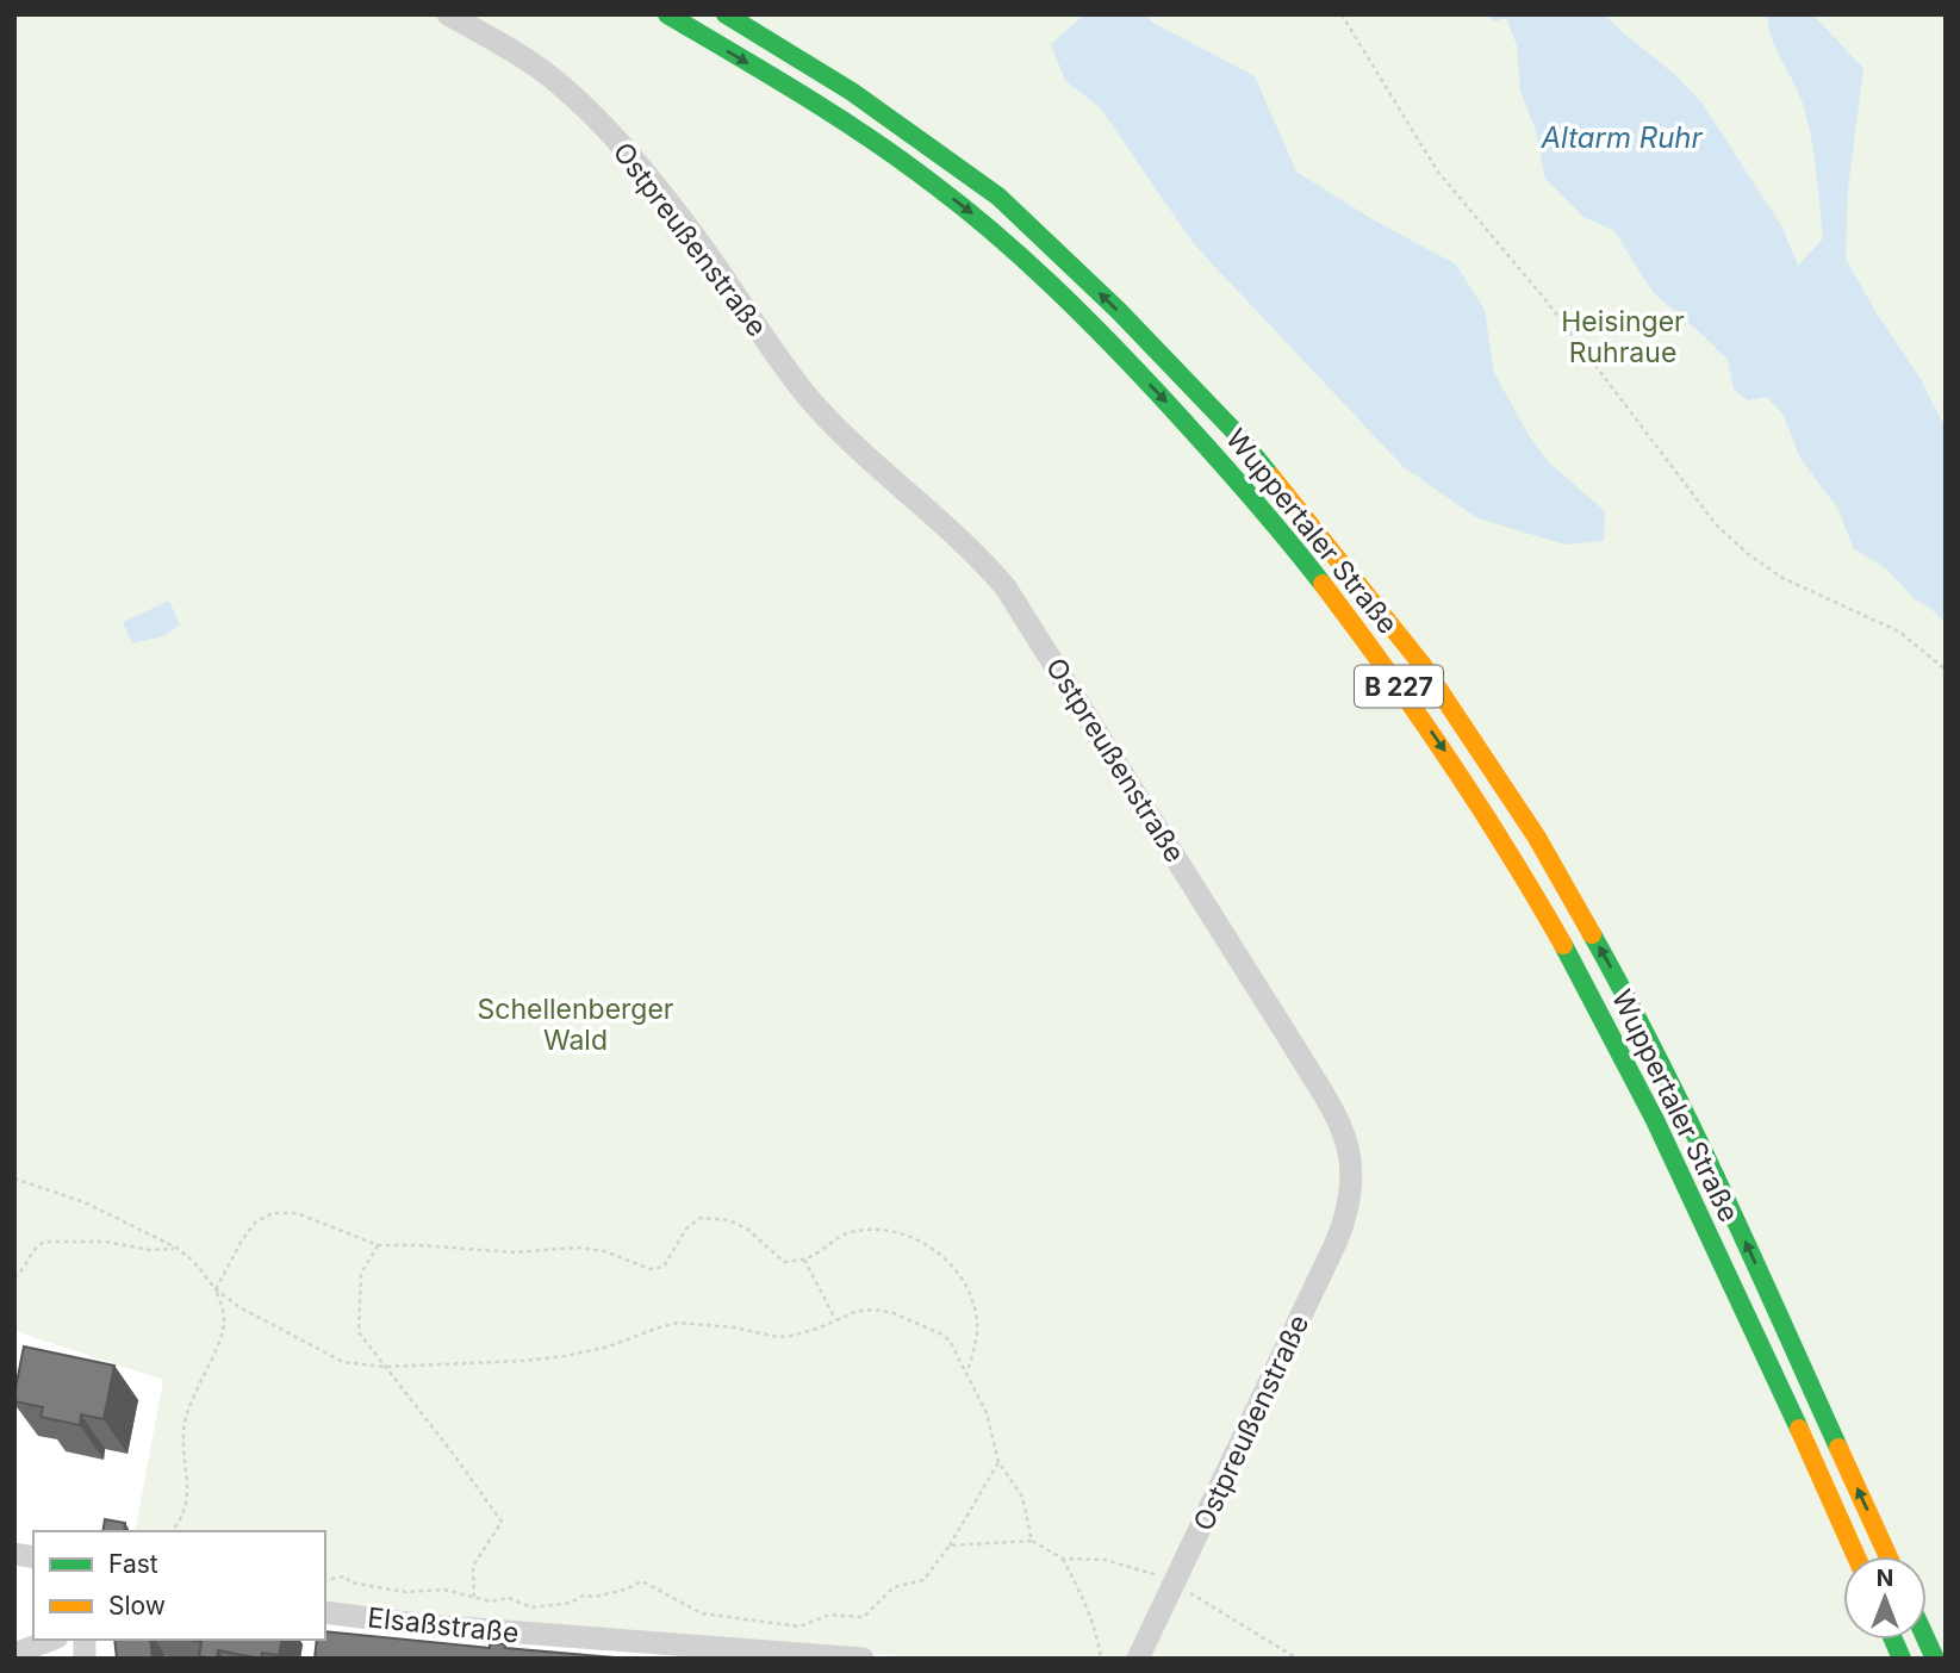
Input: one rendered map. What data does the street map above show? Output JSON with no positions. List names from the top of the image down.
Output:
{
  "streets": {
    "main road": ["Wuppertaler Straße", "B 227"],
    "street": ["Ostpreußenstraße", "Elsaßstraße"]
  },
  "water": ["Altarm Ruhr"],
  "parks": ["Heisinger Ruhraue", "Schellenberger Wald"],
  "legend": ["Fast", "Slow"],
  "north": "top"
}
